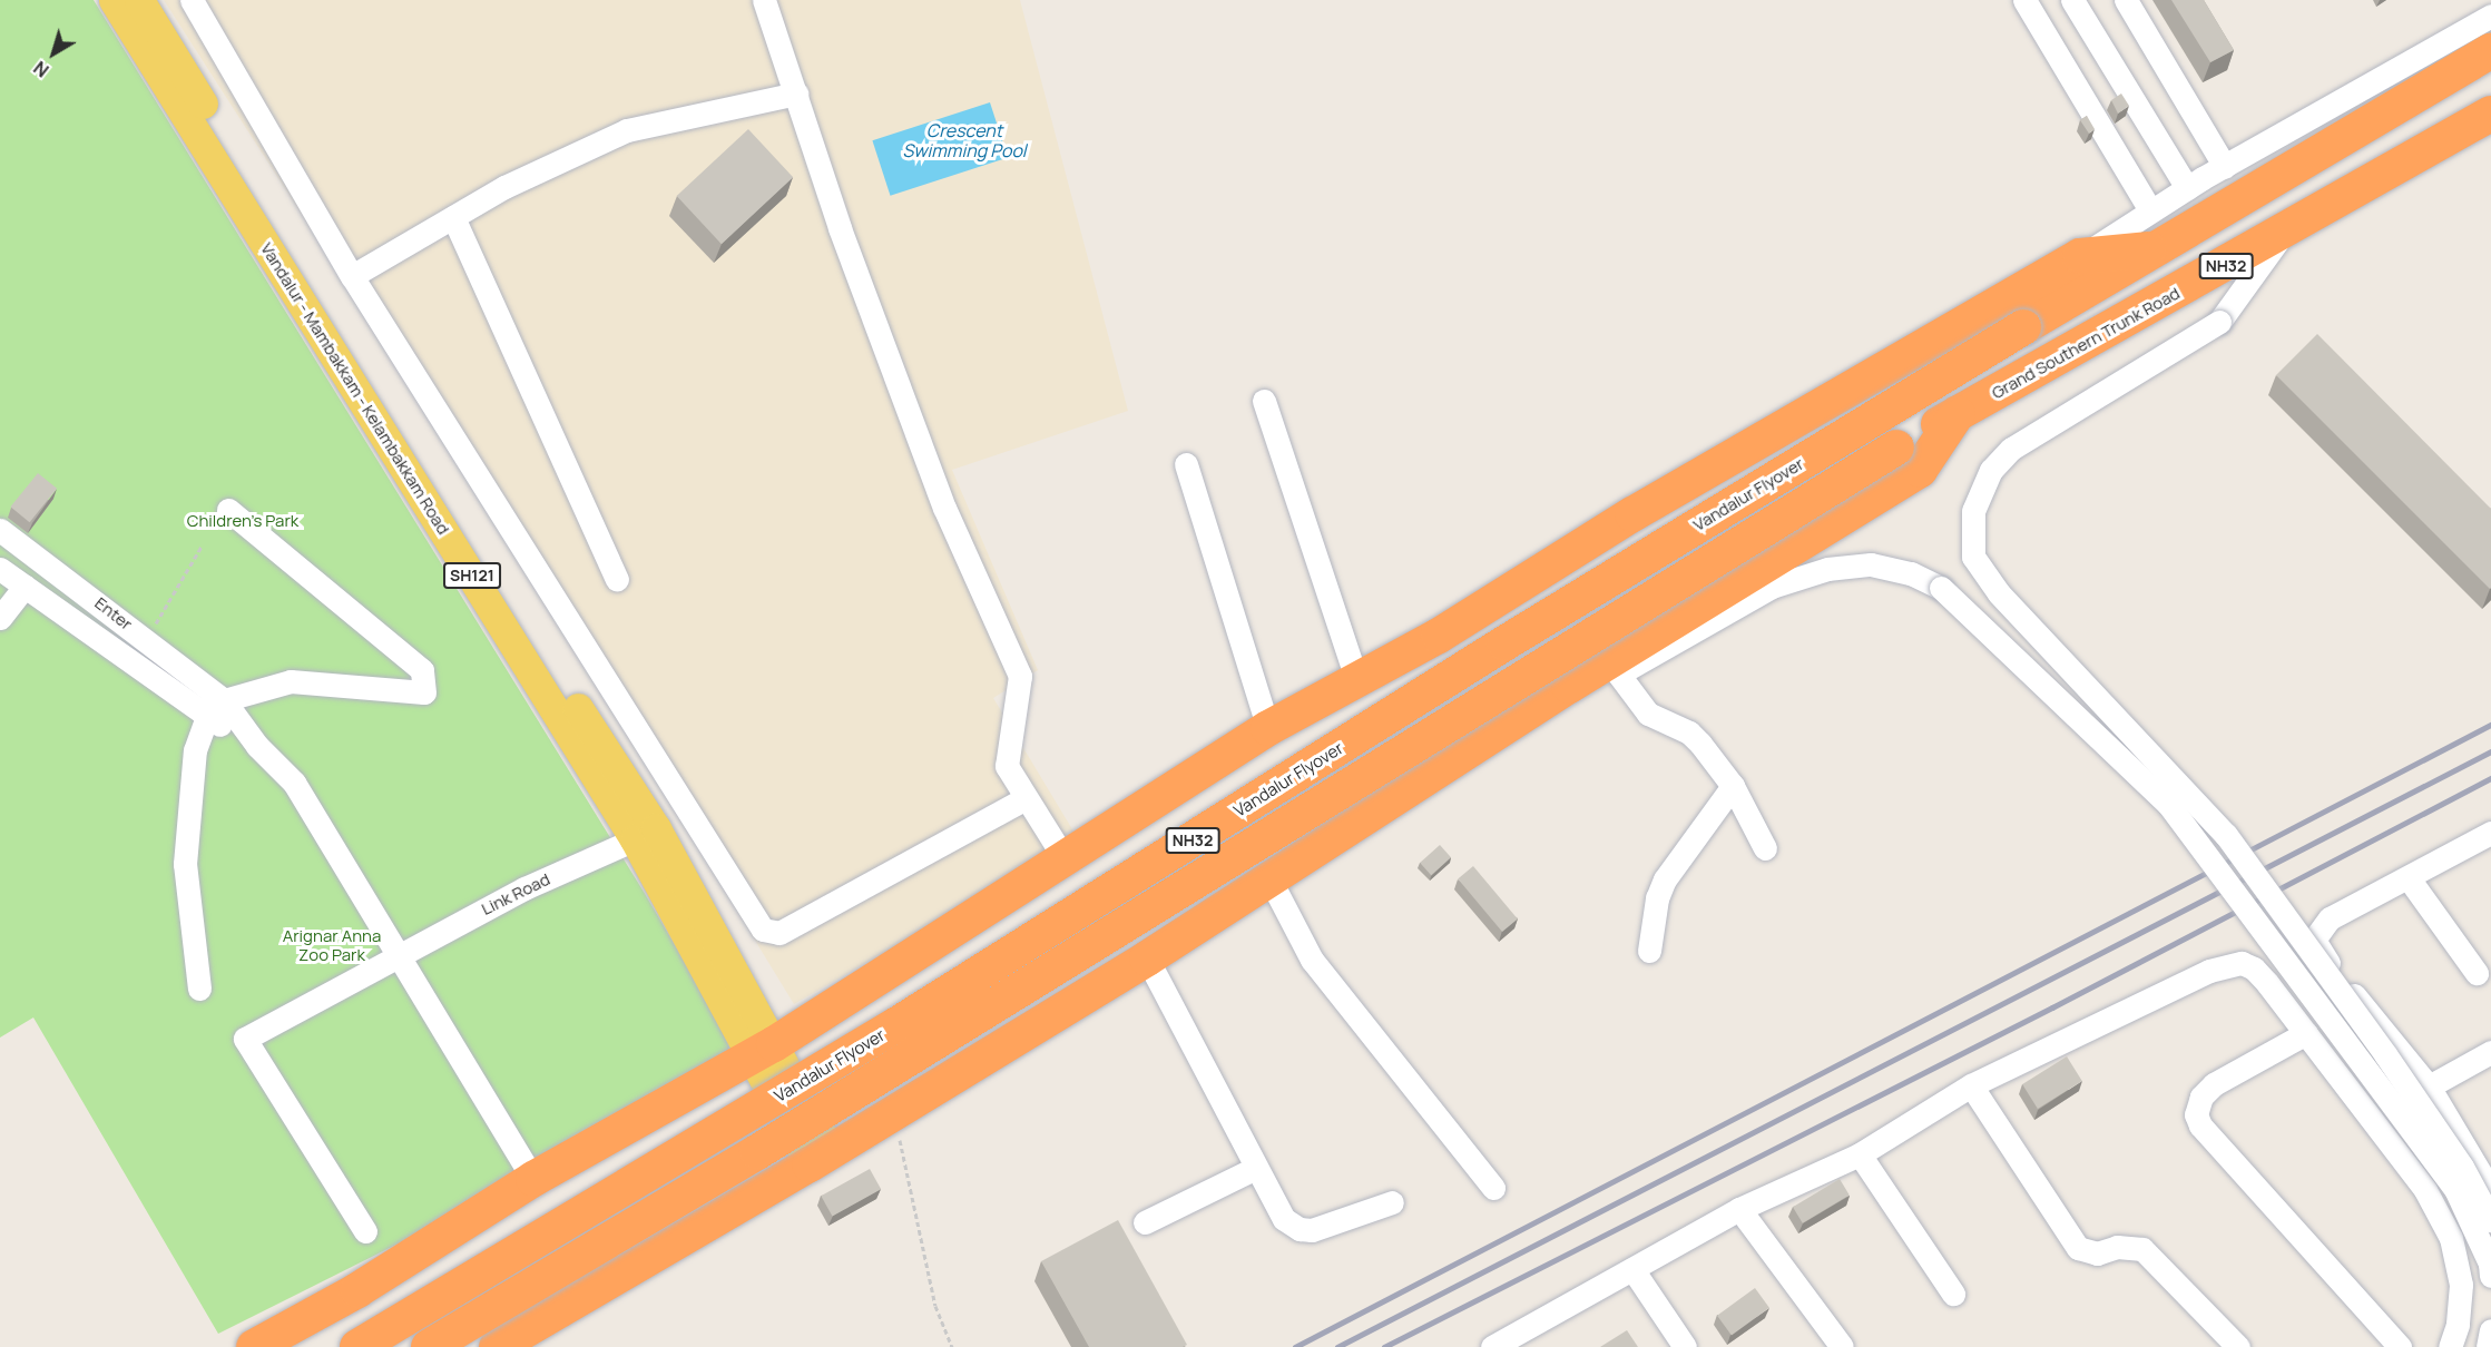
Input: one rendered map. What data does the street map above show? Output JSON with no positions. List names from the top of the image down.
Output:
{
  "streets": {
    "highway": ["NH32", "Grand Southern Trunk Road", "Vandalur Flyover"],
    "main road": ["Vandalur - Mambakkam - Kelambakkam Road", "SH121"],
    "street": ["Enter", "Link Road"]
  },
  "crossings": [
    ["NH32", "Vandalur Flyover"],
    ["Grand Southern Trunk Road", "Vandalur Flyover"],
    ["Vandalur - Mambakkam - Kelambakkam Road", "Link Road"]
  ],
  "water": ["Crescent Swimming Pool"],
  "parks": ["Children's Park", "Arignar Anna Zoo Park"],
  "north": "bottom left"
}
